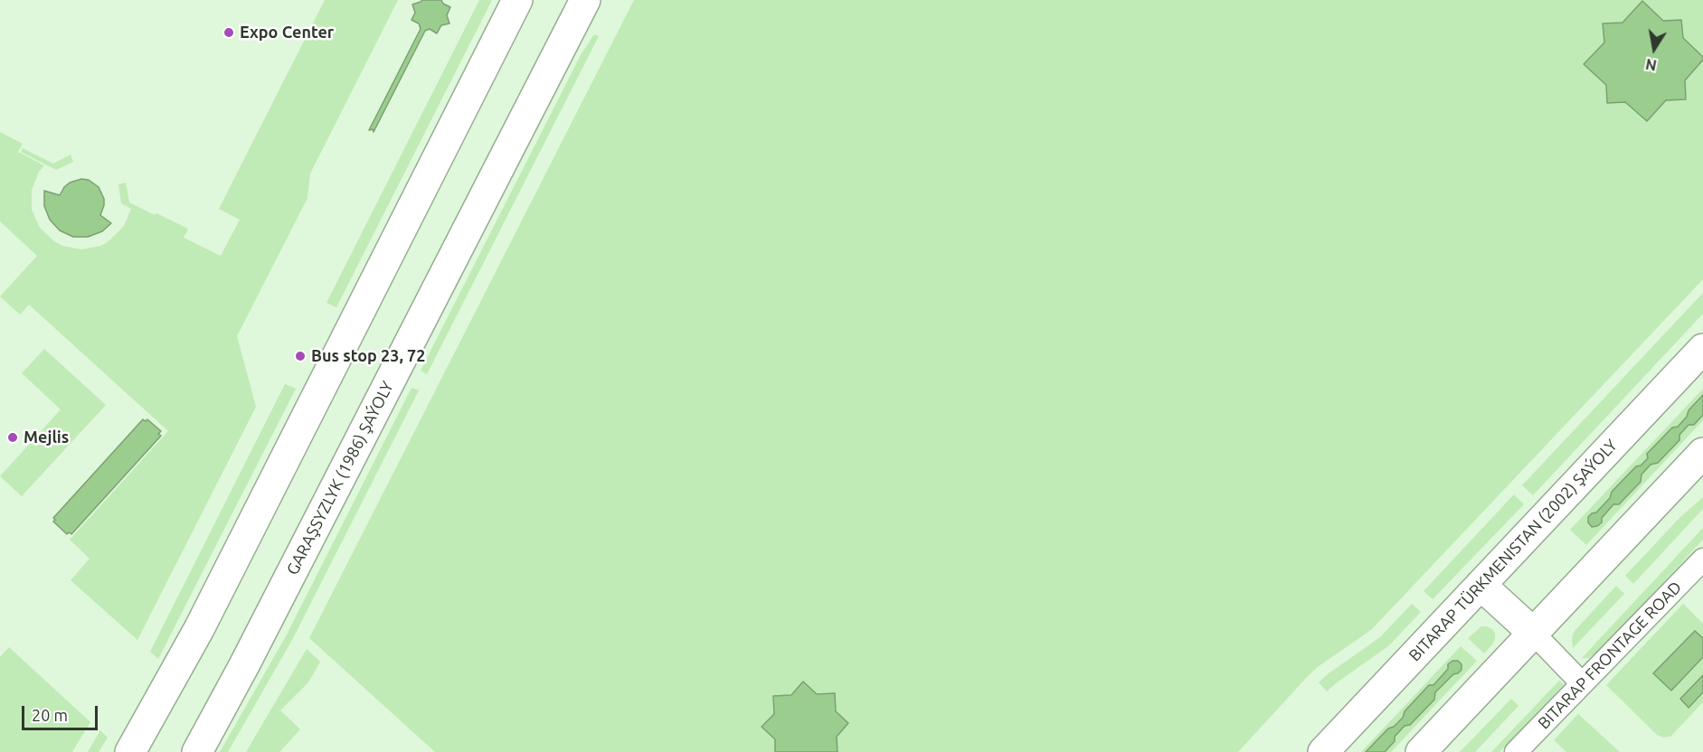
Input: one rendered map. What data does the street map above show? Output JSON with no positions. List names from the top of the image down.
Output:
{
  "streets": {
    "main road": ["GARAŞSYZLYK (1986) ŞAÝOLY", "BITARAP TÜRKMENISTAN (2002) ŞAÝOLY"],
    "street": ["BITARAP FRONTAGE ROAD"]
  },
  "places": ["Expo Center", "Bus stop 23, 72", "Mejlis"],
  "scale_bar": "20 m",
  "north": "bottom"
}
